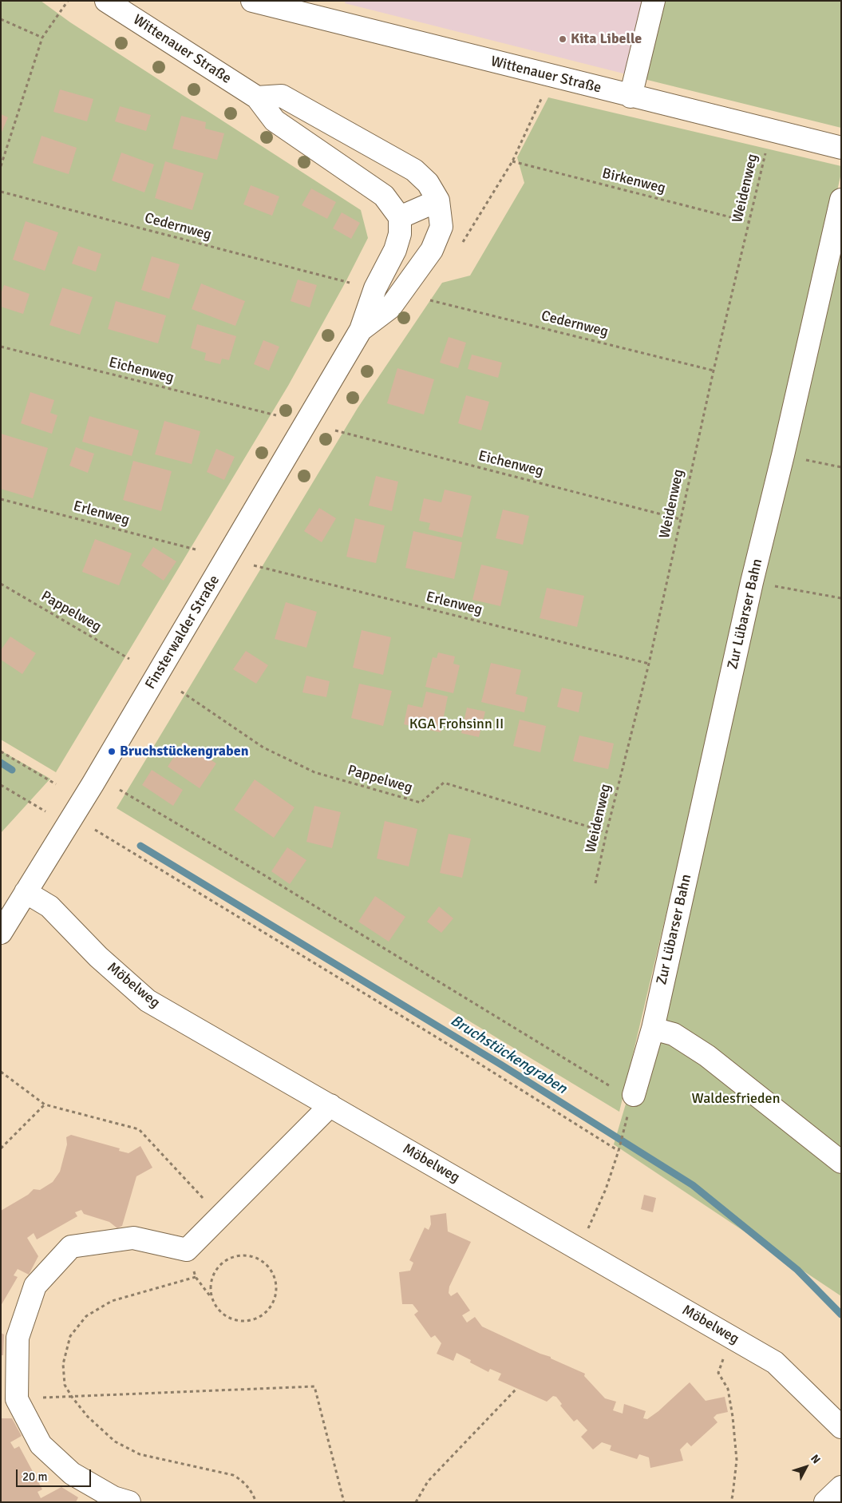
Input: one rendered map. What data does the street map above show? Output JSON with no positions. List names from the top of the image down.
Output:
{
  "streets": {
    "street": [
      "Wittenauer Straße",
      "Zur Lübarser Bahn",
      "Finsterwalder Straße",
      "Möbelweg"
    ],
    "path": [
      "Birkenweg",
      "Weidenweg",
      "Cedernweg",
      "Eichenweg",
      "Erlenweg",
      "Pappelweg"
    ]
  },
  "crossings": [
    ["Wittenauer Straße", "Weidenweg"],
    ["Wittenauer Straße", "Finsterwalder Straße"],
    ["Birkenweg", "Weidenweg"],
    ["Weidenweg", "Cedernweg"],
    ["Weidenweg", "Eichenweg"],
    ["Weidenweg", "Erlenweg"],
    ["Weidenweg", "Pappelweg"],
    ["Finsterwalder Straße", "Möbelweg"]
  ],
  "water": ["Bruchstückengraben"],
  "parks": ["KGA Frohsinn II", "Waldesfrieden"],
  "places": ["Kita Libelle", "Bruchstückengraben"],
  "scale_bar": "20 m",
  "north": "top right"
}
